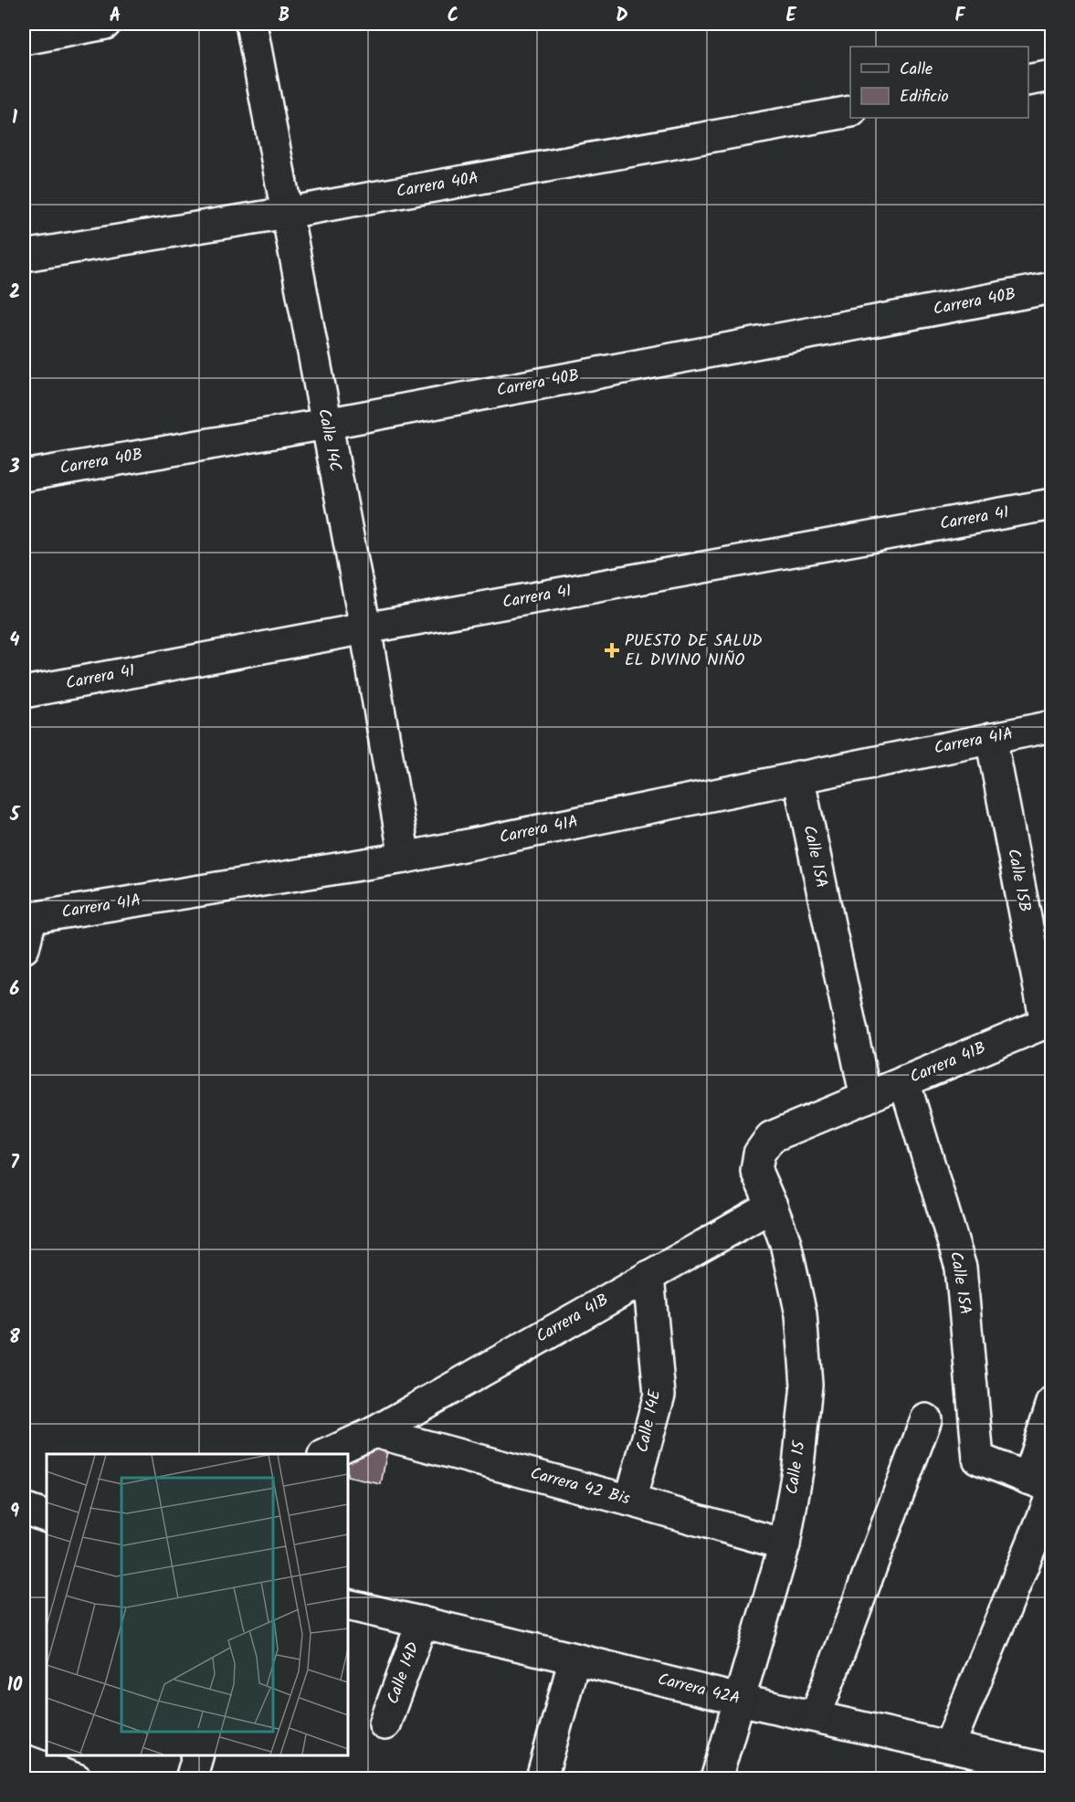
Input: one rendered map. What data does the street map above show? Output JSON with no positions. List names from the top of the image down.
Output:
{
  "streets": {
    "street": [
      "Carrera 40A",
      "Carrera 40B",
      "Calle 14C",
      "Carrera 41",
      "Carrera 41A",
      "Calle 15A",
      "Calle 15B",
      "Carrera 41B",
      "Calle 14E",
      "Calle 15",
      "Carrera 42 Bis",
      "Calle 14D",
      "Carrera 42A"
    ]
  },
  "crossings": [
    ["Carrera 40A", "Calle 14C"],
    ["Carrera 40B", "Calle 14C"],
    ["Calle 14C", "Carrera 41"],
    ["Calle 14C", "Carrera 41A"],
    ["Carrera 41A", "Calle 15A"],
    ["Carrera 41A", "Calle 15B"],
    ["Calle 15A", "Carrera 41B"],
    ["Calle 15B", "Carrera 41B"],
    ["Carrera 41B", "Calle 14E"],
    ["Carrera 41B", "Calle 15"],
    ["Carrera 41B", "Carrera 42 Bis"],
    ["Calle 14E", "Carrera 42 Bis"],
    ["Calle 15", "Carrera 42 Bis"],
    ["Calle 15", "Carrera 42A"],
    ["Calle 14D", "Carrera 42A"]
  ],
  "places": {
    "health": ["PUESTO DE SALUD EL DIVINO NIÑO"]
  },
  "legend": ["Calle", "Edificio"],
  "grid": {
    "columns": [
      "A",
      "B",
      "C",
      "D",
      "E",
      "F"
    ],
    "rows": [
      "1",
      "2",
      "3",
      "4",
      "5",
      "6",
      "7",
      "8",
      "9",
      "10"
    ]
  }
}
